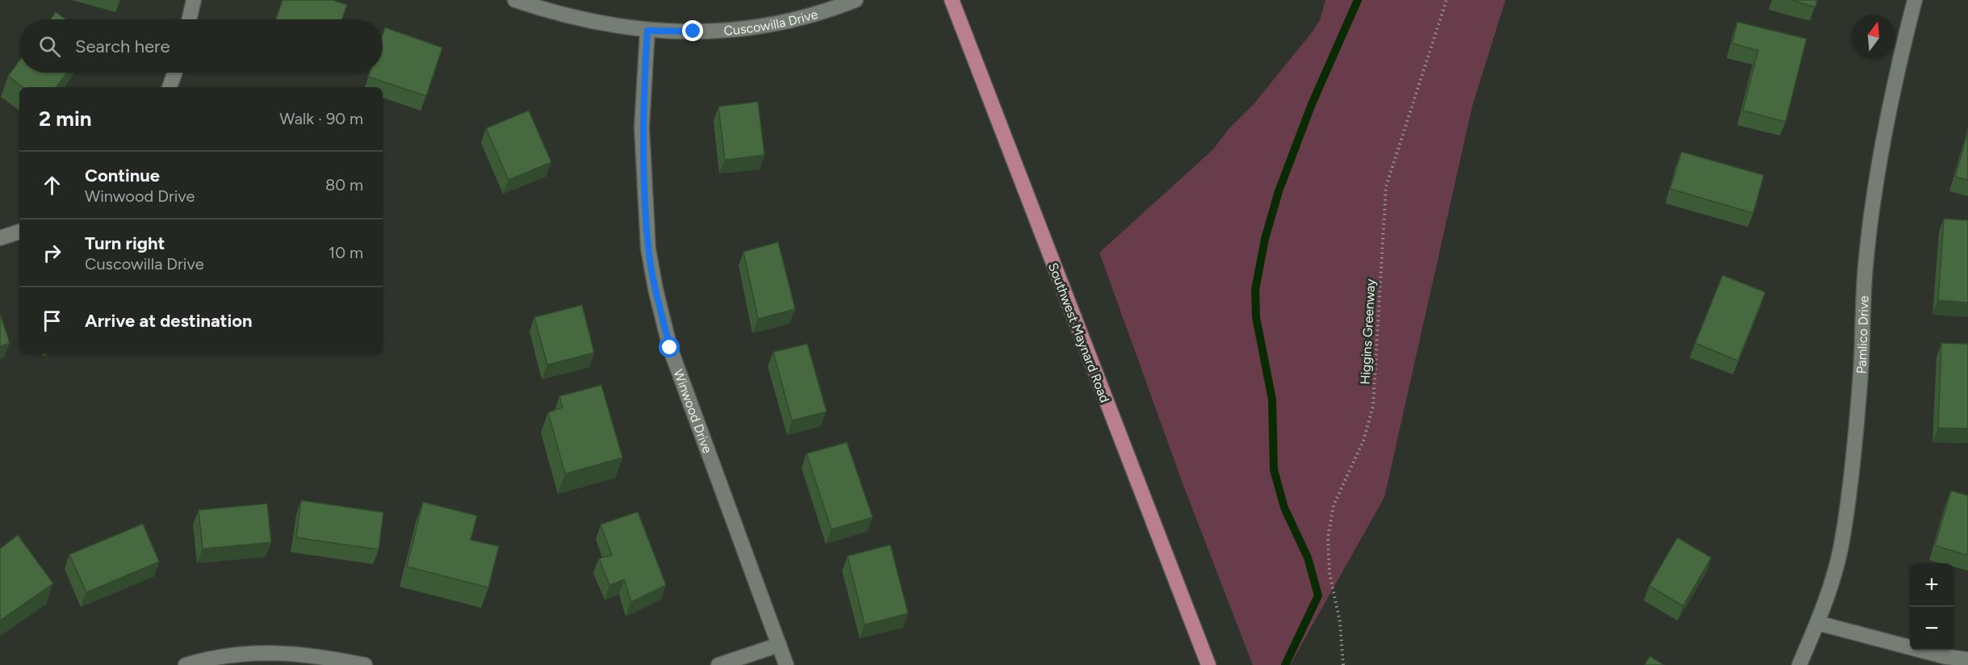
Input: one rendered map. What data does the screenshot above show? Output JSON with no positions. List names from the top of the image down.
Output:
{
  "streets": {
    "main road": ["Southwest Maynard Road"],
    "street": ["Cuscowilla Drive", "Pamlico Drive", "Winwood Drive"],
    "path": ["Higgins Greenway"]
  },
  "crossings": [
    ["Cuscowilla Drive", "Winwood Drive"]
  ],
  "north": "top",
  "page": {
    "search": "Search here",
    "heading": ["2 min", "Walk · 90 m"],
    "list": [
      ["Continue", "Winwood Drive", "80 m"],
      ["Turn right", "Cuscowilla Drive", "10 m"],
      "Arrive at destination"
    ],
    "map_buttons": ["+", "−"]
  }
}
